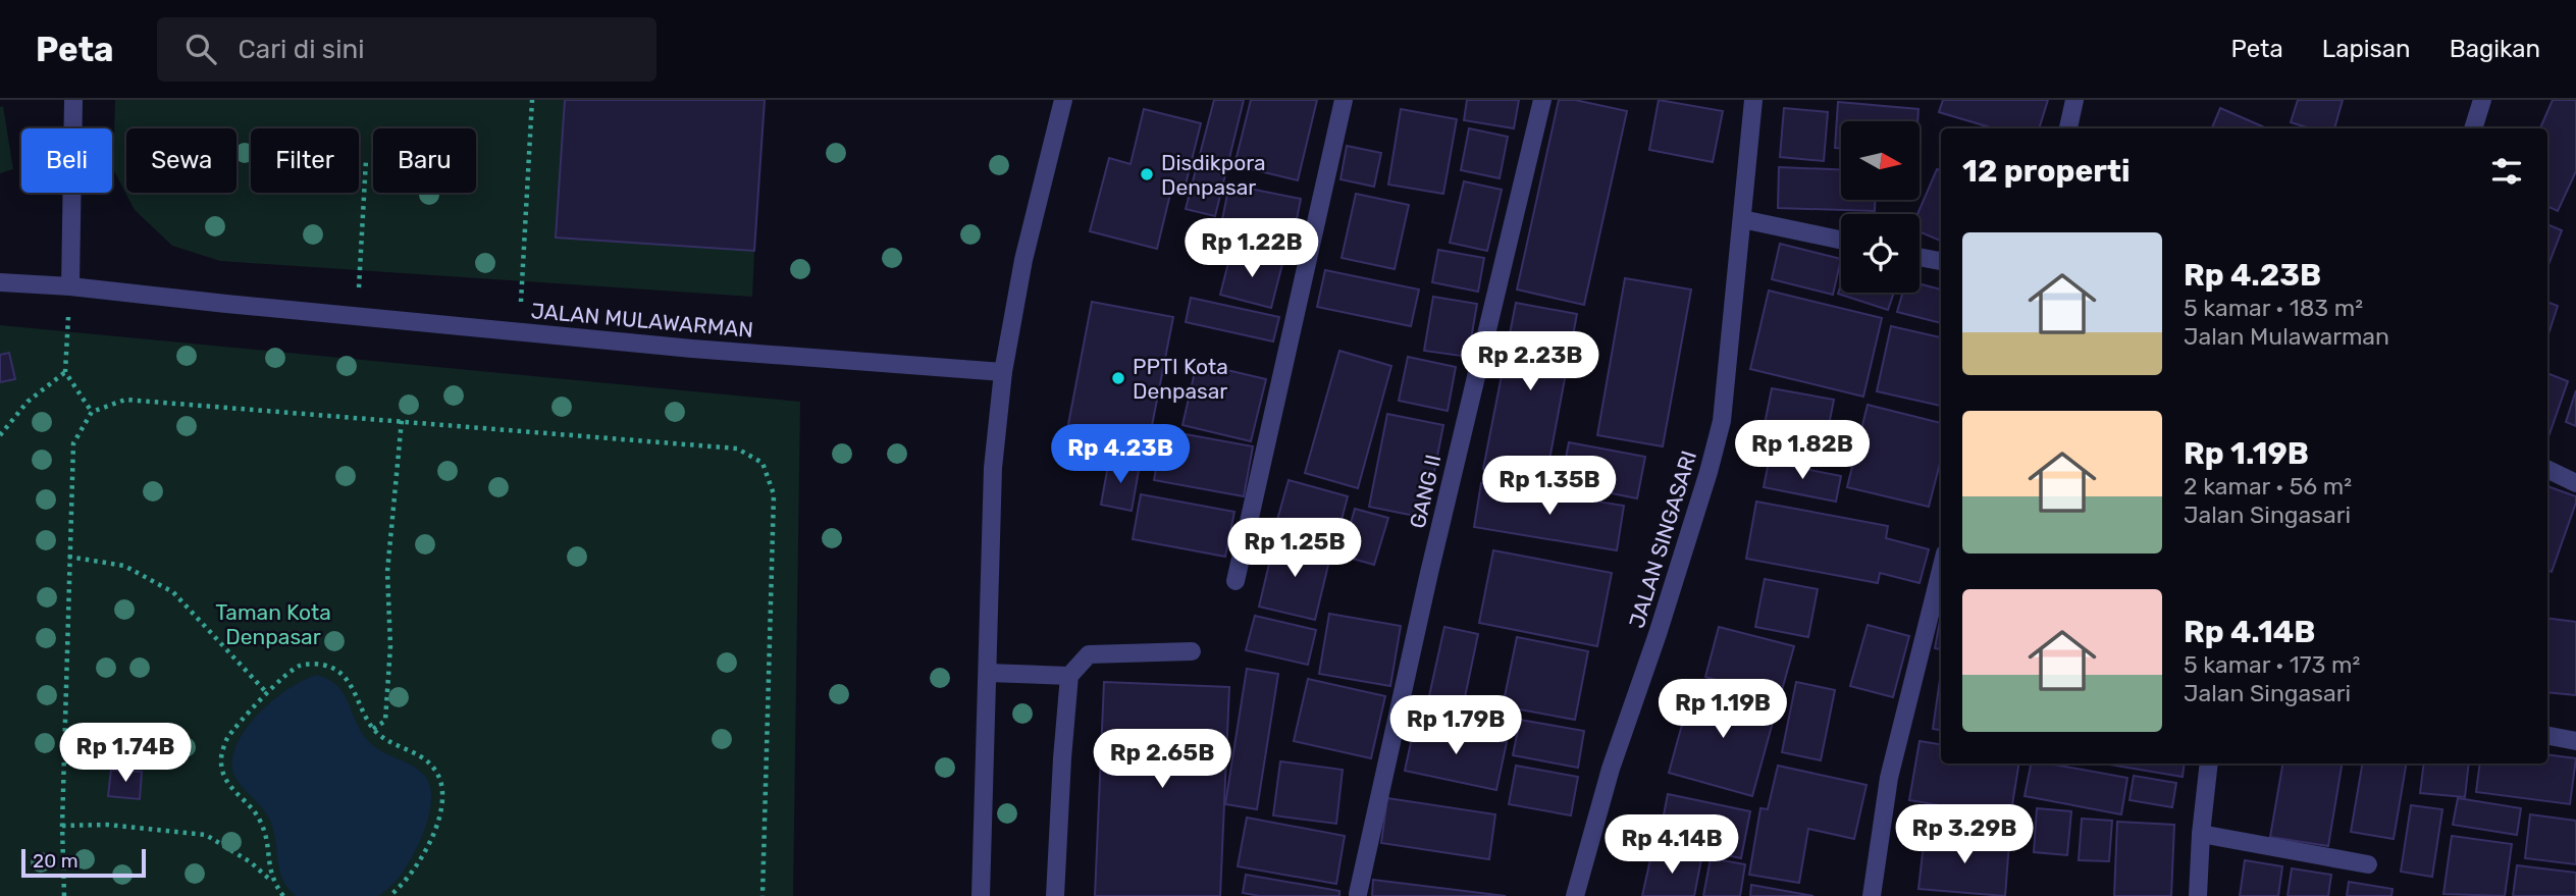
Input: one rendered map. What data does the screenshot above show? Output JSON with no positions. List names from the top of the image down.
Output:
{
  "streets": {
    "street": ["JALAN MULAWARMAN", "GANG II", "JALAN SINGASARI"]
  },
  "parks": ["Taman Kota Denpasar"],
  "places": ["Disdikpora Denpasar", "PPTI Kota Denpasar"],
  "scale_bar": "20 m",
  "north": "right",
  "page": {
    "header": "Peta",
    "search": "Cari di sini",
    "nav": ["Peta", "Lapisan", "Bagikan"],
    "chip": [
      "Beli",
      "Sewa",
      "Filter",
      "Baru"
    ],
    "heading": "12 properti",
    "list": [
      {
        "name": "Rp 4.23B",
        "note": "5 kamar · 183 m² · Jalan Mulawarman"
      },
      {
        "name": "Rp 1.19B",
        "note": "2 kamar · 56 m² · Jalan Singasari"
      },
      {
        "name": "Rp 4.14B",
        "note": "5 kamar · 173 m² · Jalan Singasari"
      }
    ],
    "price": [
      "Rp 1.22B",
      "Rp 2.23B",
      "Rp 1.82B",
      "Rp 4.23B",
      "Rp 1.35B",
      "Rp 1.25B",
      "Rp 1.19B",
      "Rp 1.79B",
      "Rp 1.74B",
      "Rp 2.65B",
      "Rp 3.29B",
      "Rp 4.14B"
    ],
    "scale": "20 m"
  }
}
